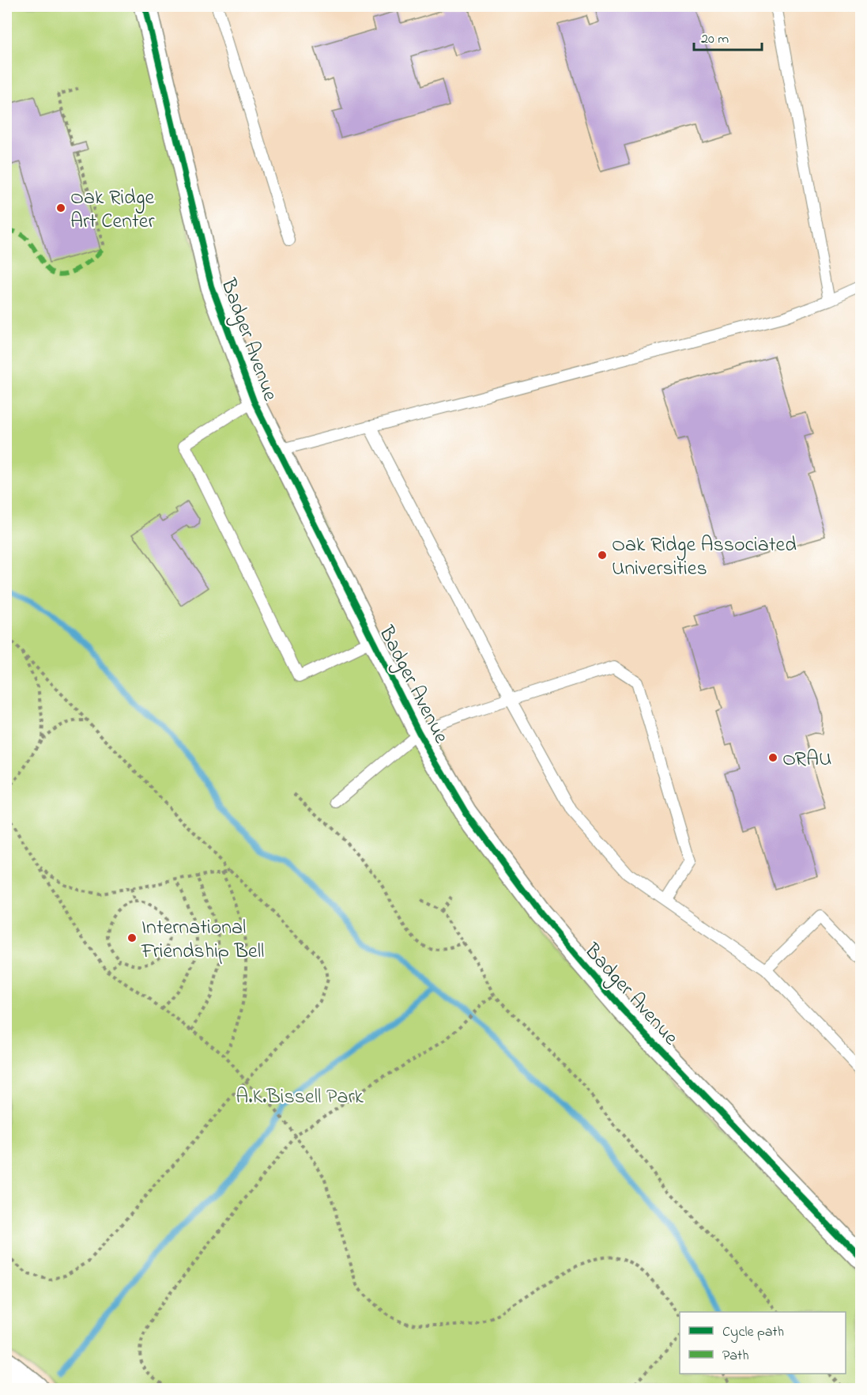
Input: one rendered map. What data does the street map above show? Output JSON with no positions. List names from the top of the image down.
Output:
{
  "streets": {
    "street": ["Badger Avenue"]
  },
  "parks": ["A.K.Bissell Park"],
  "places": [
    "Oak Ridge Art Center",
    "Oak Ridge Associated Universities",
    "ORAU",
    "International Friendship Bell"
  ],
  "legend": ["Cycle path", "Path"],
  "scale_bar": "20 m"
}
